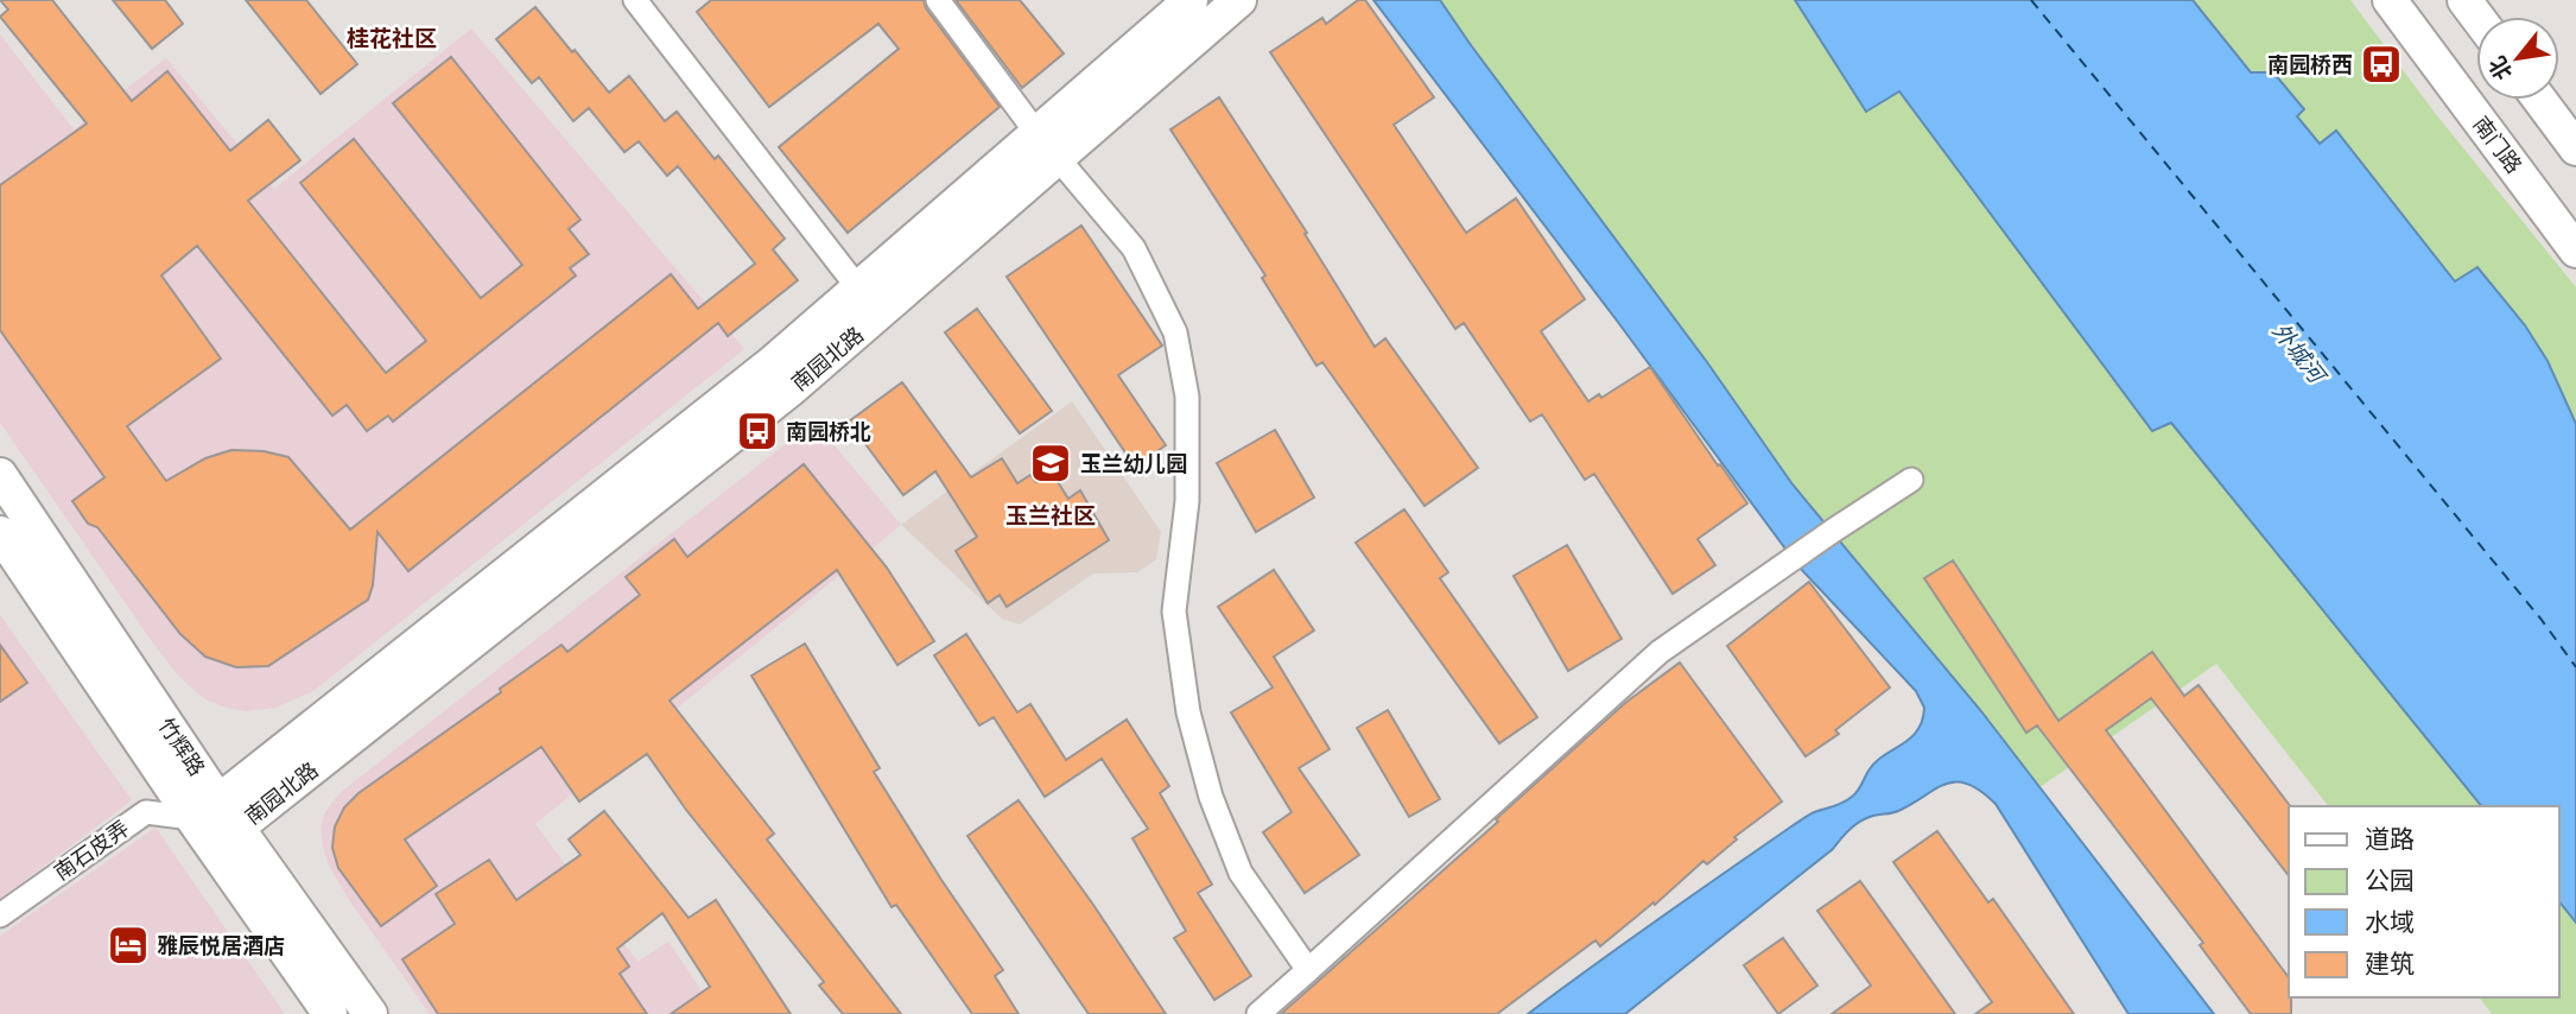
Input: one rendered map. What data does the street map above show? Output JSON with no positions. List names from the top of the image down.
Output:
{
  "streets": {
    "main road": ["南门路", "南园北路", "竹辉路"],
    "street": ["南石皮弄"]
  },
  "crossings": [
    ["南园北路", "竹辉路"],
    ["南园北路", "南石皮弄"],
    ["竹辉路", "南石皮弄"]
  ],
  "districts": ["桂花社区", "玉兰社区"],
  "water": ["外城河"],
  "places": {
    "bus stop": ["南园桥西", "南园桥北"],
    "school or university": ["玉兰幼儿园"],
    "hotel": ["雅辰悦居酒店"]
  },
  "legend": [
    "道路",
    "公园",
    "水域",
    "建筑"
  ],
  "north": "bottom left"
}
